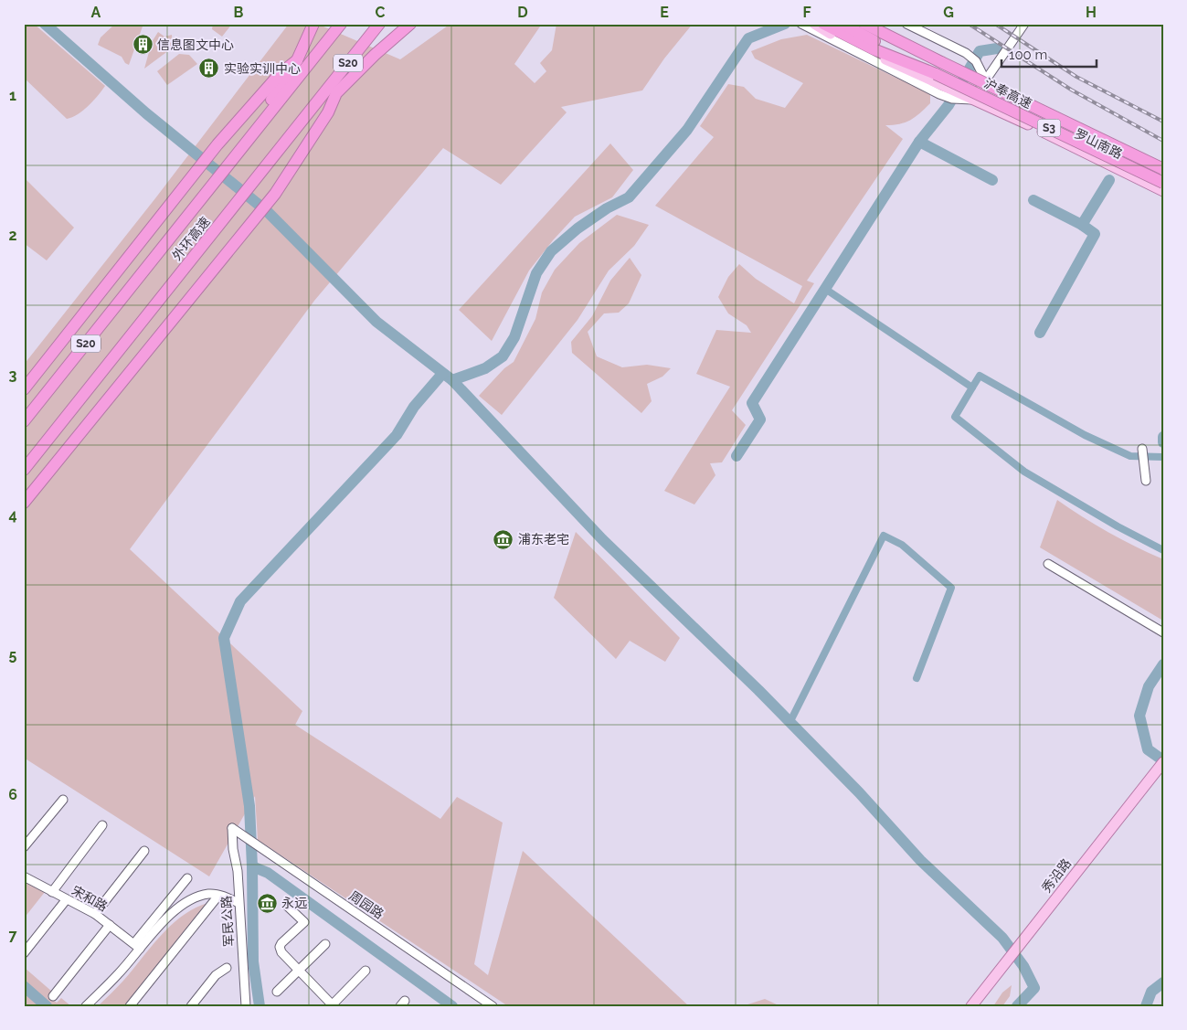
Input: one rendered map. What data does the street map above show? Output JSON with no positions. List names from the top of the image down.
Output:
{
  "streets": {
    "highway": [
      "S20",
      "沪奉高速",
      "S3",
      "外环高速"
    ],
    "main road": ["罗山南路", "秀沿路"],
    "street": ["宋和路", "周园路", "军民公路"]
  },
  "crossings": [
    ["周园路", "军民公路"]
  ],
  "places": {
    "building": ["信息图文中心", "实验实训中心"],
    "museum": ["浦东老宅", "永远"]
  },
  "scale_bar": "100 m",
  "grid": {
    "columns": [
      "A",
      "B",
      "C",
      "D",
      "E",
      "F",
      "G",
      "H"
    ],
    "rows": [
      "1",
      "2",
      "3",
      "4",
      "5",
      "6",
      "7"
    ]
  }
}
